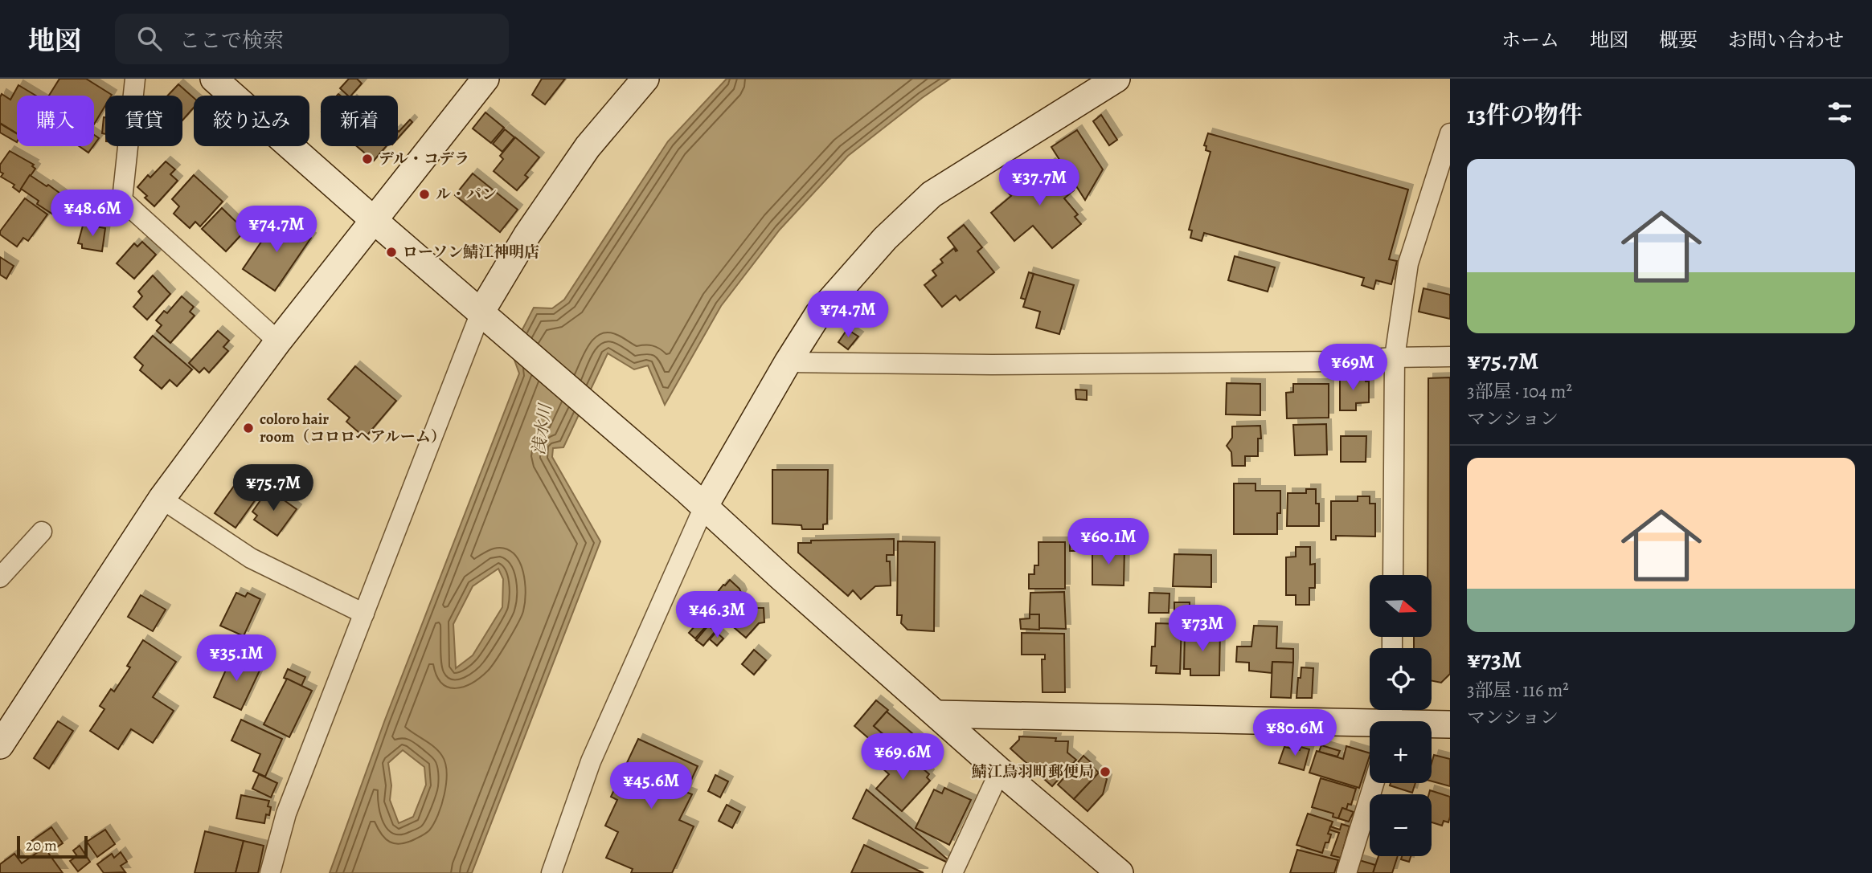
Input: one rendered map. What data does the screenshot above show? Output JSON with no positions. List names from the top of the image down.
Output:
{
  "water": ["浅水川"],
  "places": [
    "デル・コデラ",
    "ル・パン",
    "ローソン鯖江神明店",
    "coloro hair room（コロロヘアルーム）",
    "鯖江鳥羽町郵便局"
  ],
  "scale_bar": "20 m",
  "north": "right",
  "page": {
    "header": "地図",
    "search": "ここで検索",
    "nav": [
      "ホーム",
      "地図",
      "概要",
      "お問い合わせ"
    ],
    "heading": "13件の物件",
    "chip": [
      "購入",
      "賃貸",
      "絞り込み",
      "新着"
    ],
    "list": [
      {
        "name": "¥75.7M",
        "note": "3部屋 · 104 m² · マンション"
      },
      {
        "name": "¥73M",
        "note": "3部屋 · 116 m² · マンション"
      }
    ],
    "price": [
      "¥37.7M",
      "¥48.6M",
      "¥74.7M",
      "¥74.7M",
      "¥69M",
      "¥75.7M",
      "¥60.1M",
      "¥46.3M",
      "¥73M",
      "¥35.1M",
      "¥80.6M",
      "¥69.6M",
      "¥45.6M"
    ],
    "map_buttons": ["+", "−"],
    "scale": "20 m"
  }
}
